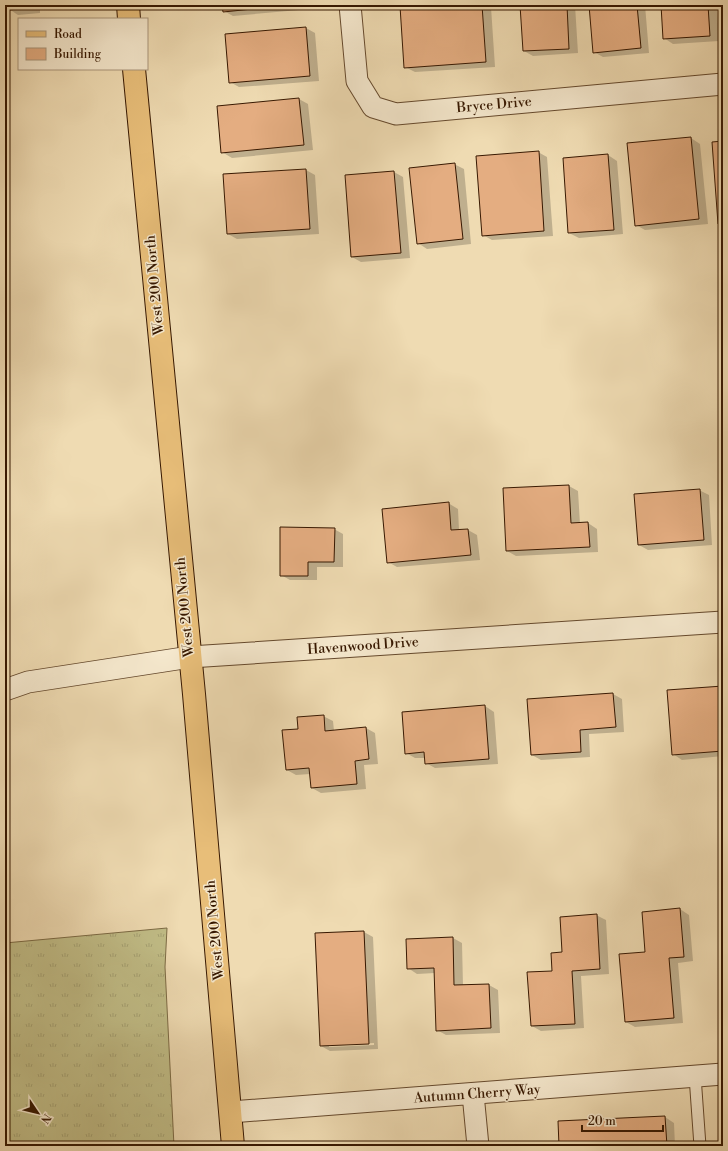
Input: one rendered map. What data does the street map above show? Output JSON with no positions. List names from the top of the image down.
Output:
{
  "streets": {
    "main road": ["West 200 North"],
    "street": ["Bryce Drive", "Havenwood Drive", "Autumn Cherry Way"]
  },
  "crossings": [
    ["West 200 North", "Havenwood Drive"],
    ["West 200 North", "Autumn Cherry Way"]
  ],
  "legend": ["Road", "Building"],
  "scale_bar": "20 m",
  "north": "bottom right"
}
